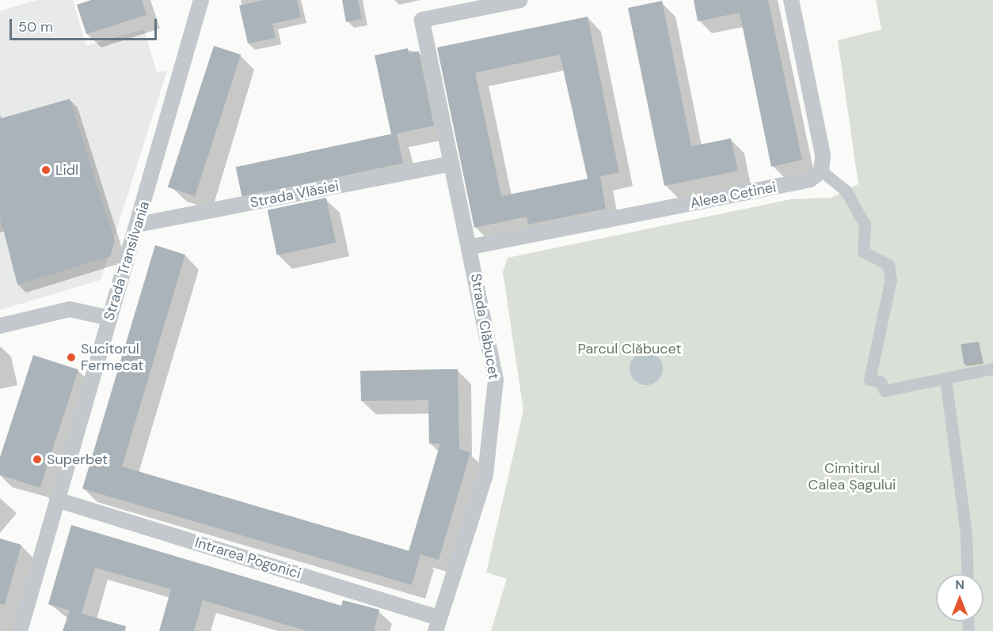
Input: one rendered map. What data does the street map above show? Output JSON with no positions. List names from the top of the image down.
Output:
{
  "streets": {
    "street": [
      "Strada Vlăsiei",
      "Aleea Cetinei",
      "Strada Transilvania",
      "Strada Clăbucet",
      "Intrarea Pogonici"
    ]
  },
  "crossings": [
    ["Strada Vlăsiei", "Strada Transilvania"],
    ["Strada Vlăsiei", "Strada Clăbucet"],
    ["Aleea Cetinei", "Strada Clăbucet"],
    ["Strada Transilvania", "Intrarea Pogonici"],
    ["Strada Clăbucet", "Intrarea Pogonici"]
  ],
  "parks": ["Parcul Clăbucet", "Cimitirul Calea Șagului"],
  "places": ["Lidl", "Sucitorul Fermecat", "Superbet"],
  "scale_bar": "50 m",
  "north": "top"
}
